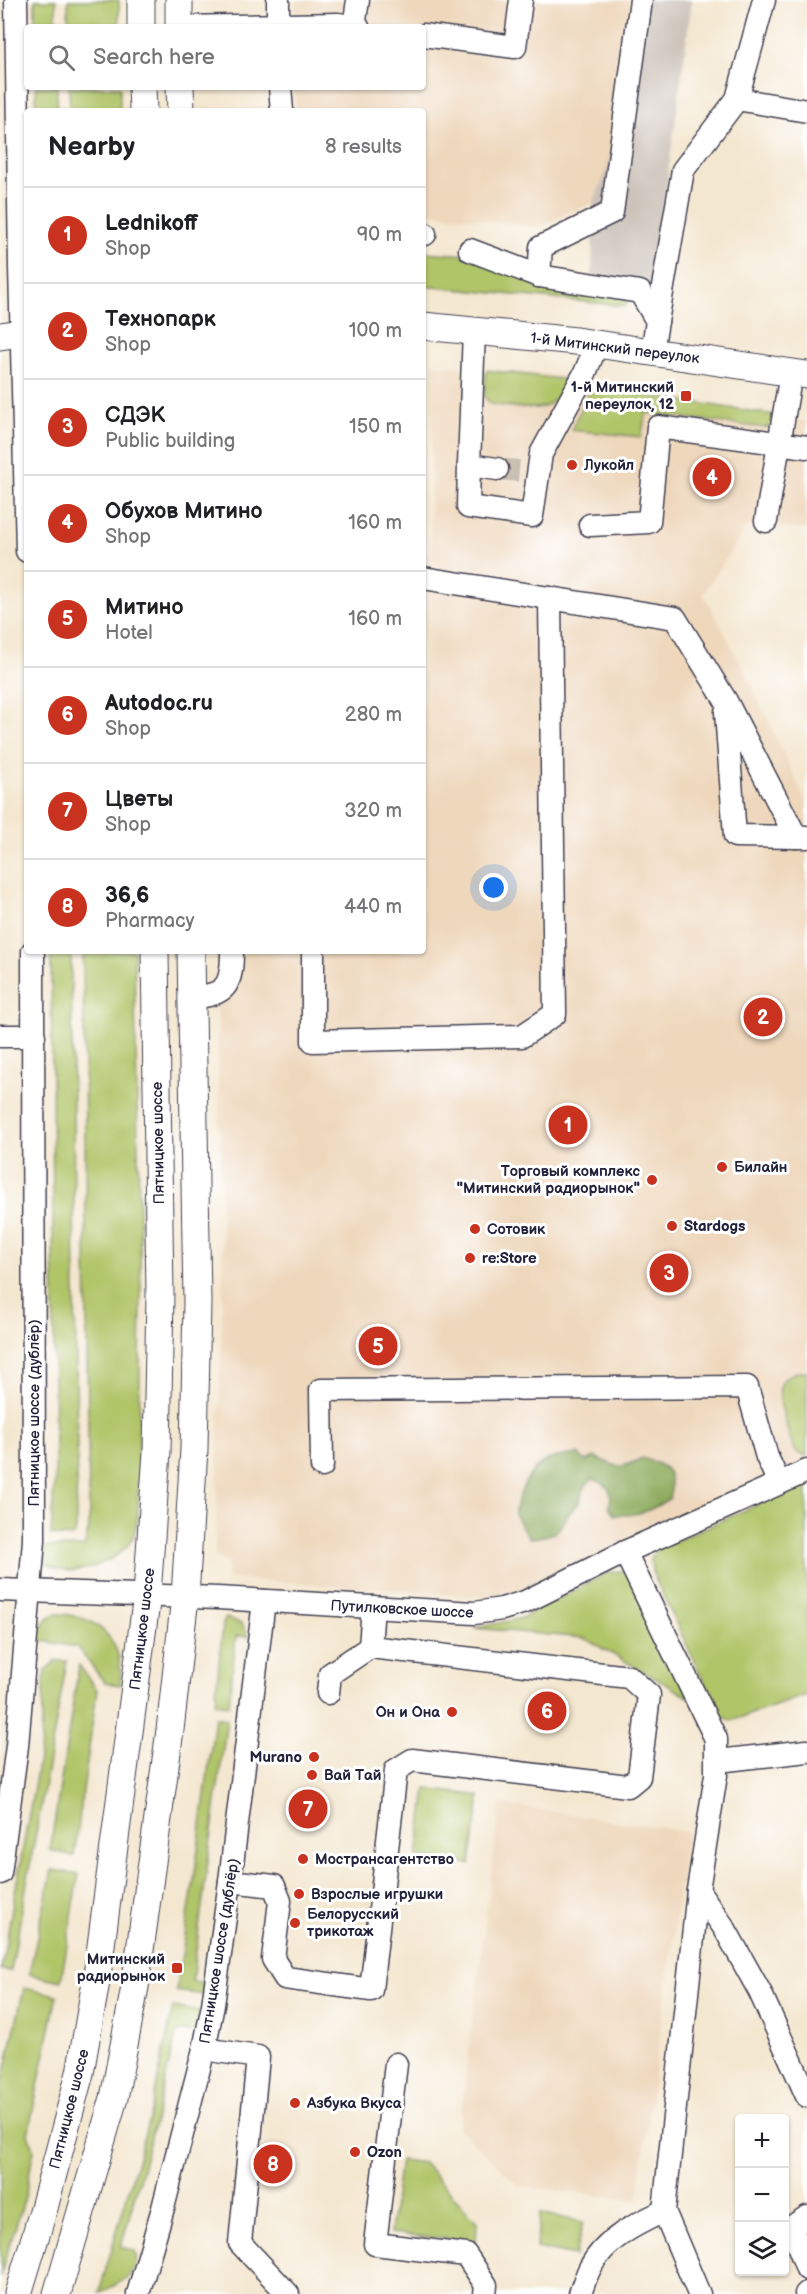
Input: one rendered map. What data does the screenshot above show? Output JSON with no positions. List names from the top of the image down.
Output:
{
  "streets": {
    "main road": ["1-й Митинский переулок", "Пятницкое шоссе"],
    "street": ["Пятницкое шоссе (дублёр)", "Путилковское шоссе"]
  },
  "crossings": [
    ["Пятницкое шоссе", "Путилковское шоссе"],
    ["Пятницкое шоссе (дублёр)", "Путилковское шоссе"]
  ],
  "places": {
    "transit": ["1-й Митинский переулок, 12", "Митинский радиорынок"],
    "other": [
      "Лукойл",
      "Билайн",
      "Торговый комплекс \"Митинский радиорынок\"",
      "Stardogs",
      "Сотовик",
      "re:Store",
      "Он и Она",
      "Murano",
      "Вай Тай",
      "Мострансагентство",
      "Взрослые игрушки",
      "Белорусский трикотаж",
      "Азбука Вкуса",
      "Ozon"
    ]
  },
  "page": {
    "search": "Search here",
    "heading": ["Nearby", "8 results"],
    "list": [
      {
        "mark": "1",
        "name": "Lednikoff",
        "note": "Shop",
        "value": "90 m"
      },
      {
        "mark": "2",
        "name": "Технопарк",
        "note": "Shop",
        "value": "100 m"
      },
      {
        "mark": "3",
        "name": "СДЭК",
        "note": "Public building",
        "value": "150 m"
      },
      {
        "mark": "4",
        "name": "Обухов Митино",
        "note": "Shop",
        "value": "160 m"
      },
      {
        "mark": "5",
        "name": "Митино",
        "note": "Hotel",
        "value": "160 m"
      },
      {
        "mark": "6",
        "name": "Autodoc.ru",
        "note": "Shop",
        "value": "280 m"
      },
      {
        "mark": "7",
        "name": "Цветы",
        "note": "Shop",
        "value": "320 m"
      },
      {
        "mark": "8",
        "name": "36,6",
        "note": "Pharmacy",
        "value": "440 m"
      }
    ],
    "pins": [
      "4",
      "2",
      "1",
      "3",
      "5",
      "6",
      "7",
      "8"
    ],
    "map_buttons": ["+", "−"]
  }
}
